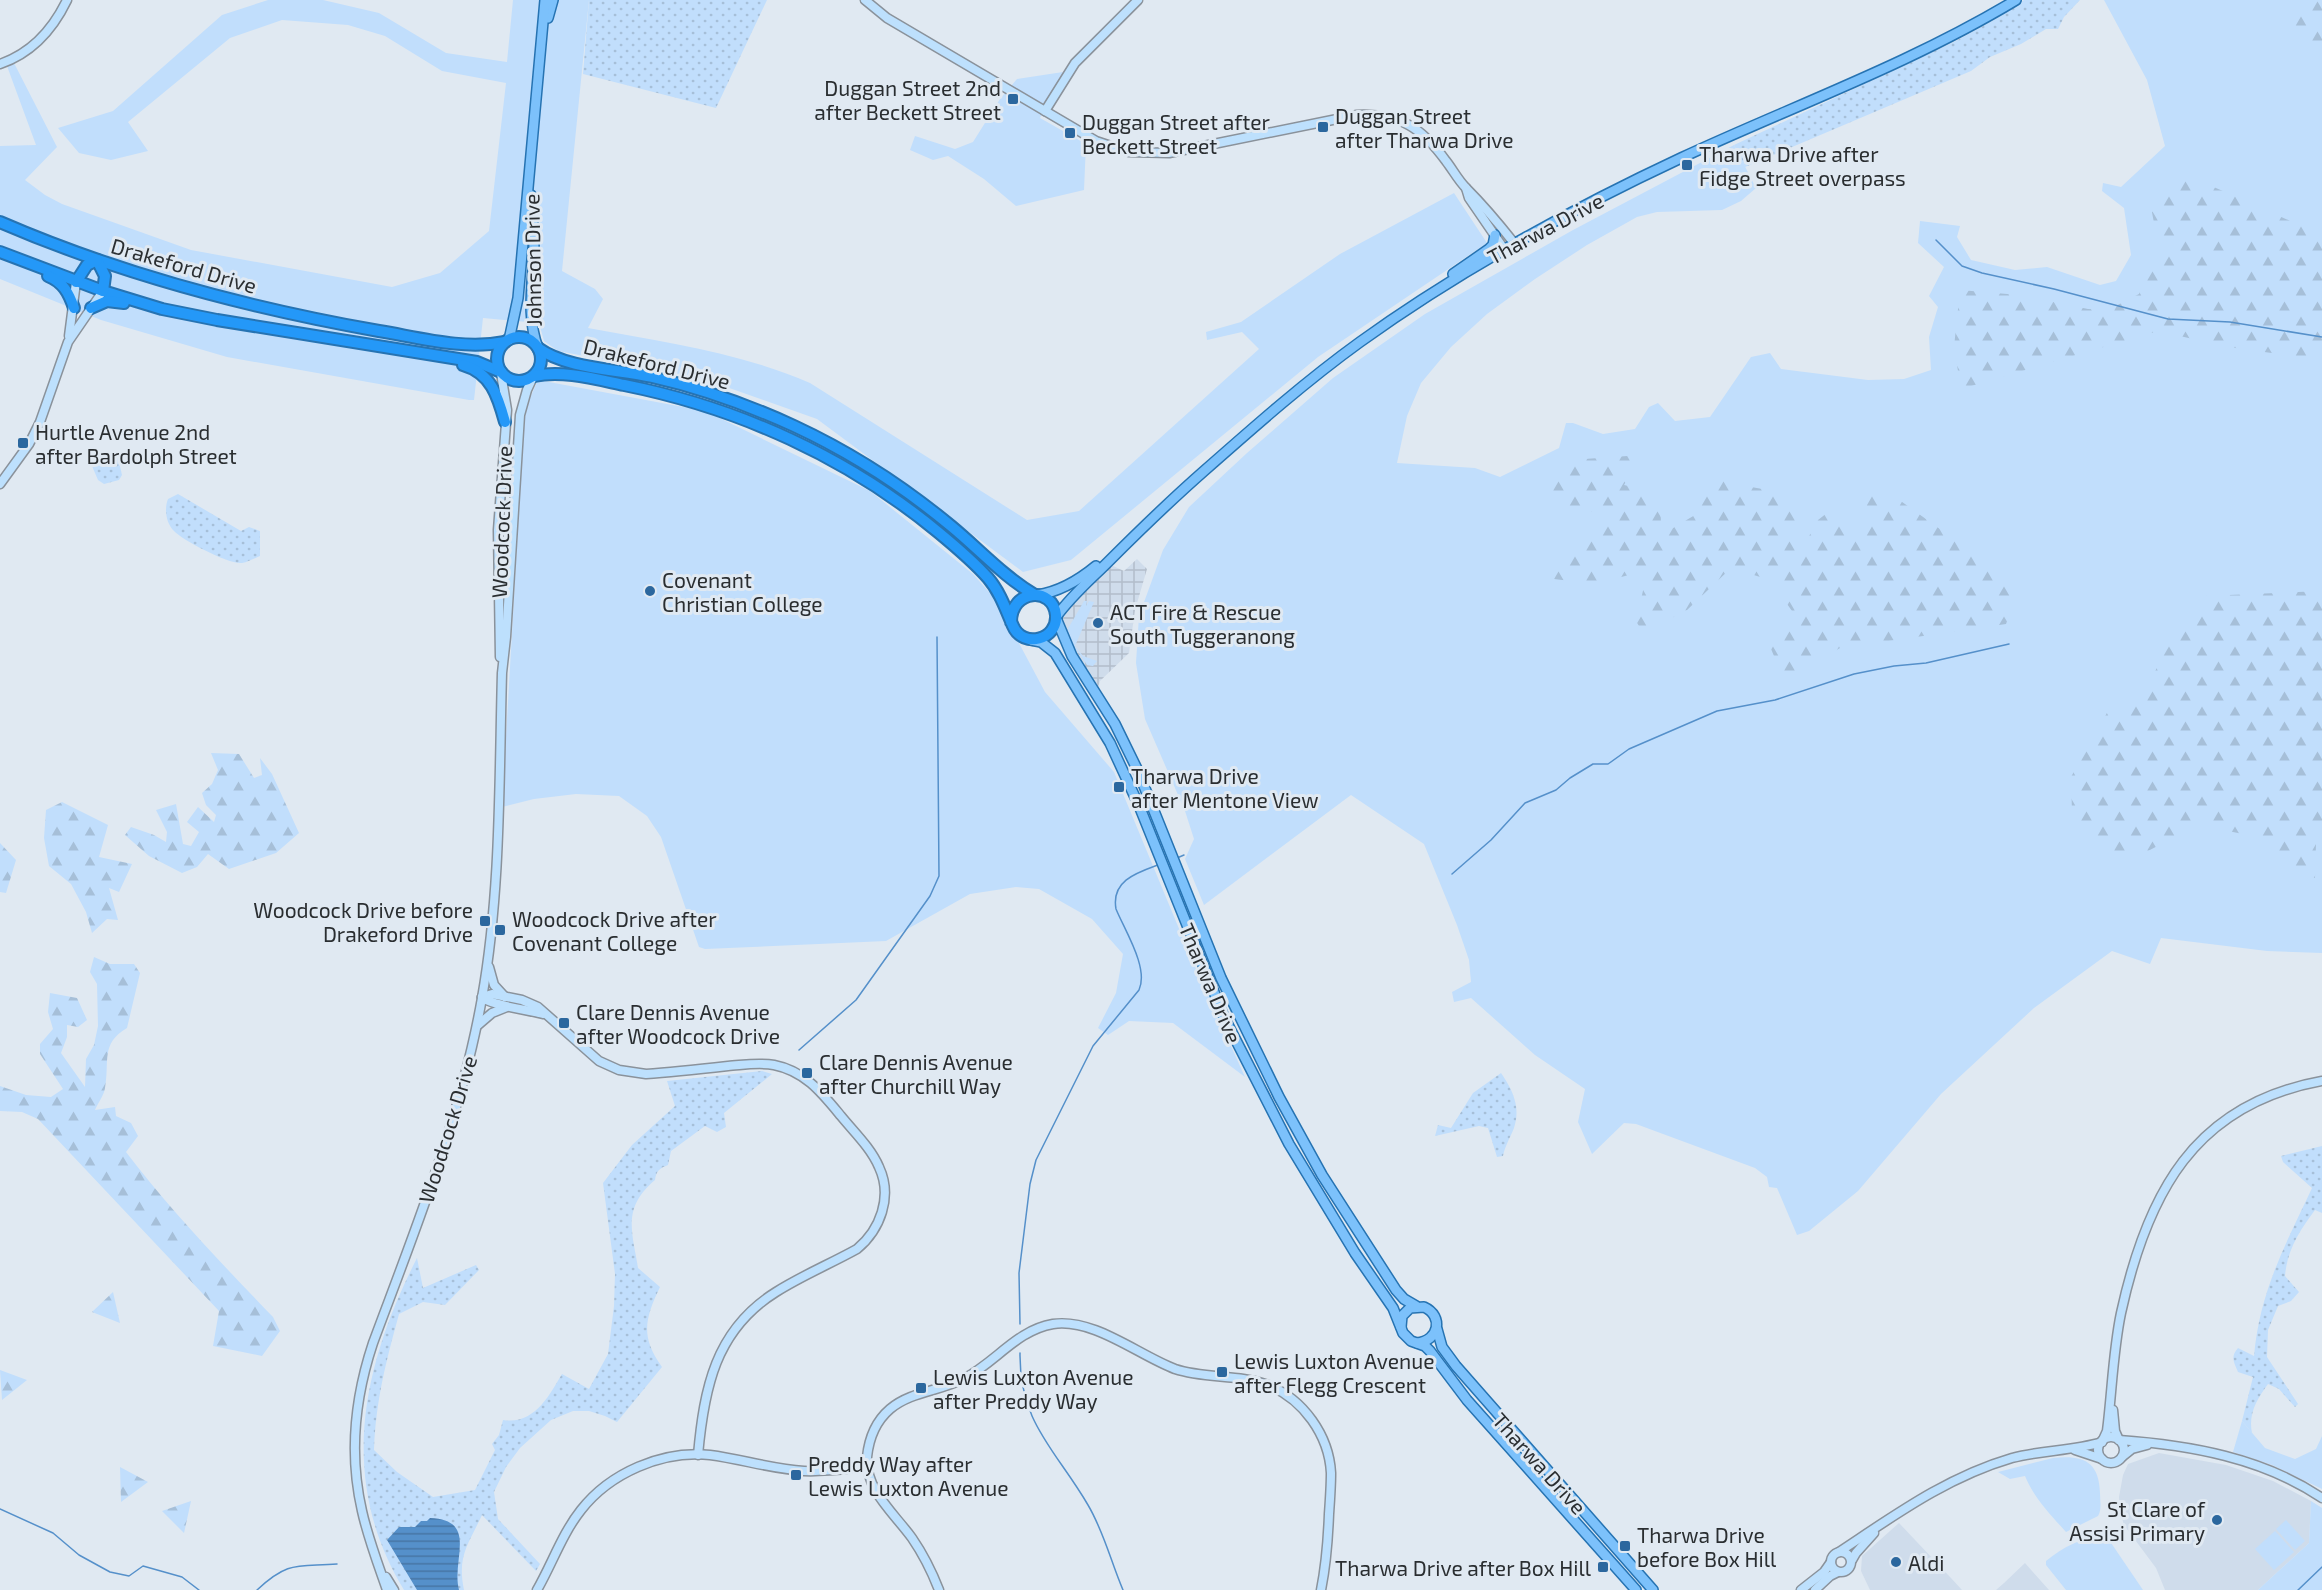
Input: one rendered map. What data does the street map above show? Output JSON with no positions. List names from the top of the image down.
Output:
{
  "streets": {
    "highway": ["Drakeford Drive"],
    "main road": ["Tharwa Drive", "Johnson Drive"],
    "street": ["Woodcock Drive"]
  },
  "crossings": [
    ["Tharwa Drive", "Drakeford Drive"],
    ["Johnson Drive", "Drakeford Drive"],
    ["Johnson Drive", "Woodcock Drive"],
    ["Drakeford Drive", "Woodcock Drive"]
  ],
  "places": {
    "transit": [
      "Duggan Street 2nd after Beckett Street",
      "Duggan Street after Tharwa Drive",
      "Duggan Street after Beckett Street",
      "Tharwa Drive after Fidge Street overpass",
      "Hurtle Avenue 2nd after Bardolph Street",
      "Tharwa Drive after Mentone View",
      "Woodcock Drive before Drakeford Drive",
      "Woodcock Drive after Covenant College",
      "Clare Dennis Avenue after Woodcock Drive",
      "Clare Dennis Avenue after Churchill Way",
      "Lewis Luxton Avenue after Flegg Crescent",
      "Lewis Luxton Avenue after Preddy Way",
      "Preddy Way after Lewis Luxton Avenue",
      "Tharwa Drive before Box Hill",
      "Tharwa Drive after Box Hill"
    ],
    "other": [
      "Covenant Christian College",
      "ACT Fire & Rescue South Tuggeranong",
      "St Clare of Assisi Primary",
      "Aldi"
    ]
  }
}
